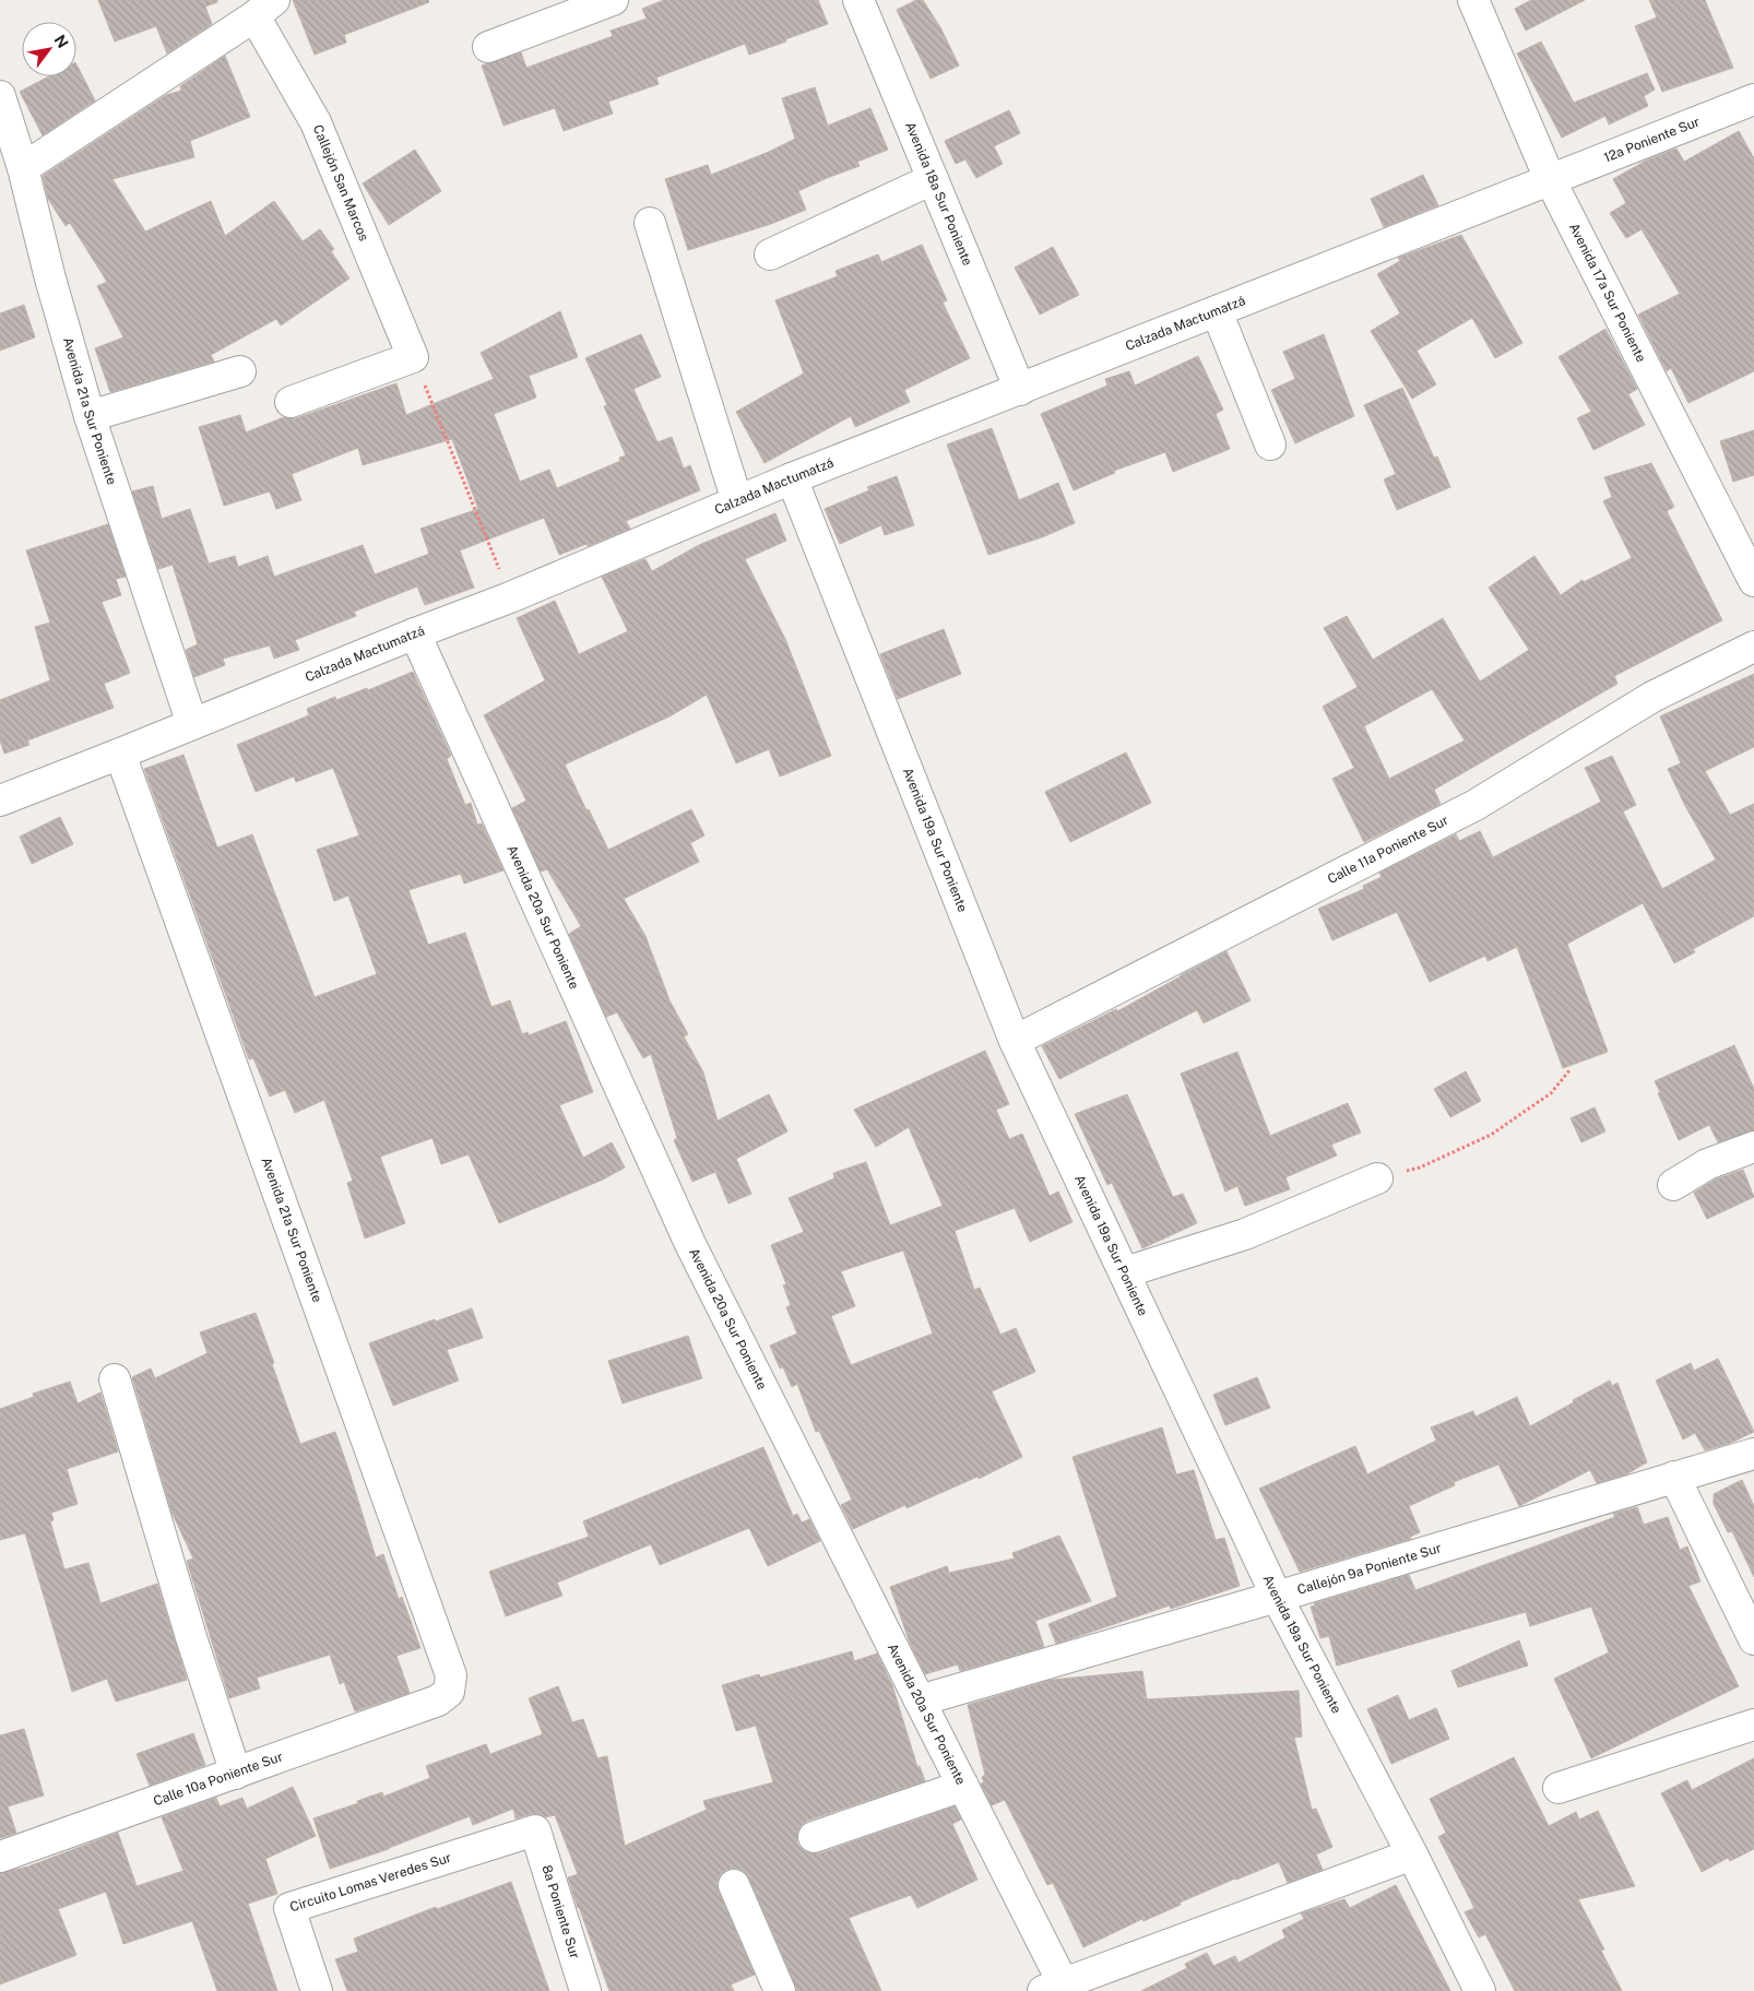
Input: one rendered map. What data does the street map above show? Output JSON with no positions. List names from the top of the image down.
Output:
{
  "streets": {
    "street": [
      "12a Poniente Sur",
      "Callejón San Marcos",
      "Avenida 18a Sur Poniente",
      "Avenida 17a Sur Poniente",
      "Calzada Mactumatzá",
      "Avenida 21a Sur Poniente",
      "Avenida 19a Sur Poniente",
      "Calle 11a Poniente Sur",
      "Avenida 20a Sur Poniente",
      "Callejón 9a Poniente Sur",
      "Calle 10a Poniente Sur",
      "Circuito Lomas Veredes Sur",
      "8a Poniente Sur"
    ]
  },
  "crossings": [
    ["12a Poniente Sur", "Avenida 17a Sur Poniente"],
    ["12a Poniente Sur", "Calzada Mactumatzá"],
    ["Avenida 18a Sur Poniente", "Calzada Mactumatzá"],
    ["Avenida 17a Sur Poniente", "Calzada Mactumatzá"],
    ["Calzada Mactumatzá", "Avenida 21a Sur Poniente"],
    ["Calzada Mactumatzá", "Avenida 19a Sur Poniente"],
    ["Calzada Mactumatzá", "Avenida 20a Sur Poniente"],
    ["Avenida 21a Sur Poniente", "Calle 10a Poniente Sur"],
    ["Avenida 19a Sur Poniente", "Calle 11a Poniente Sur"],
    ["Avenida 19a Sur Poniente", "Callejón 9a Poniente Sur"],
    ["Avenida 20a Sur Poniente", "Callejón 9a Poniente Sur"],
    ["Circuito Lomas Veredes Sur", "8a Poniente Sur"]
  ],
  "north": "top right"
}
